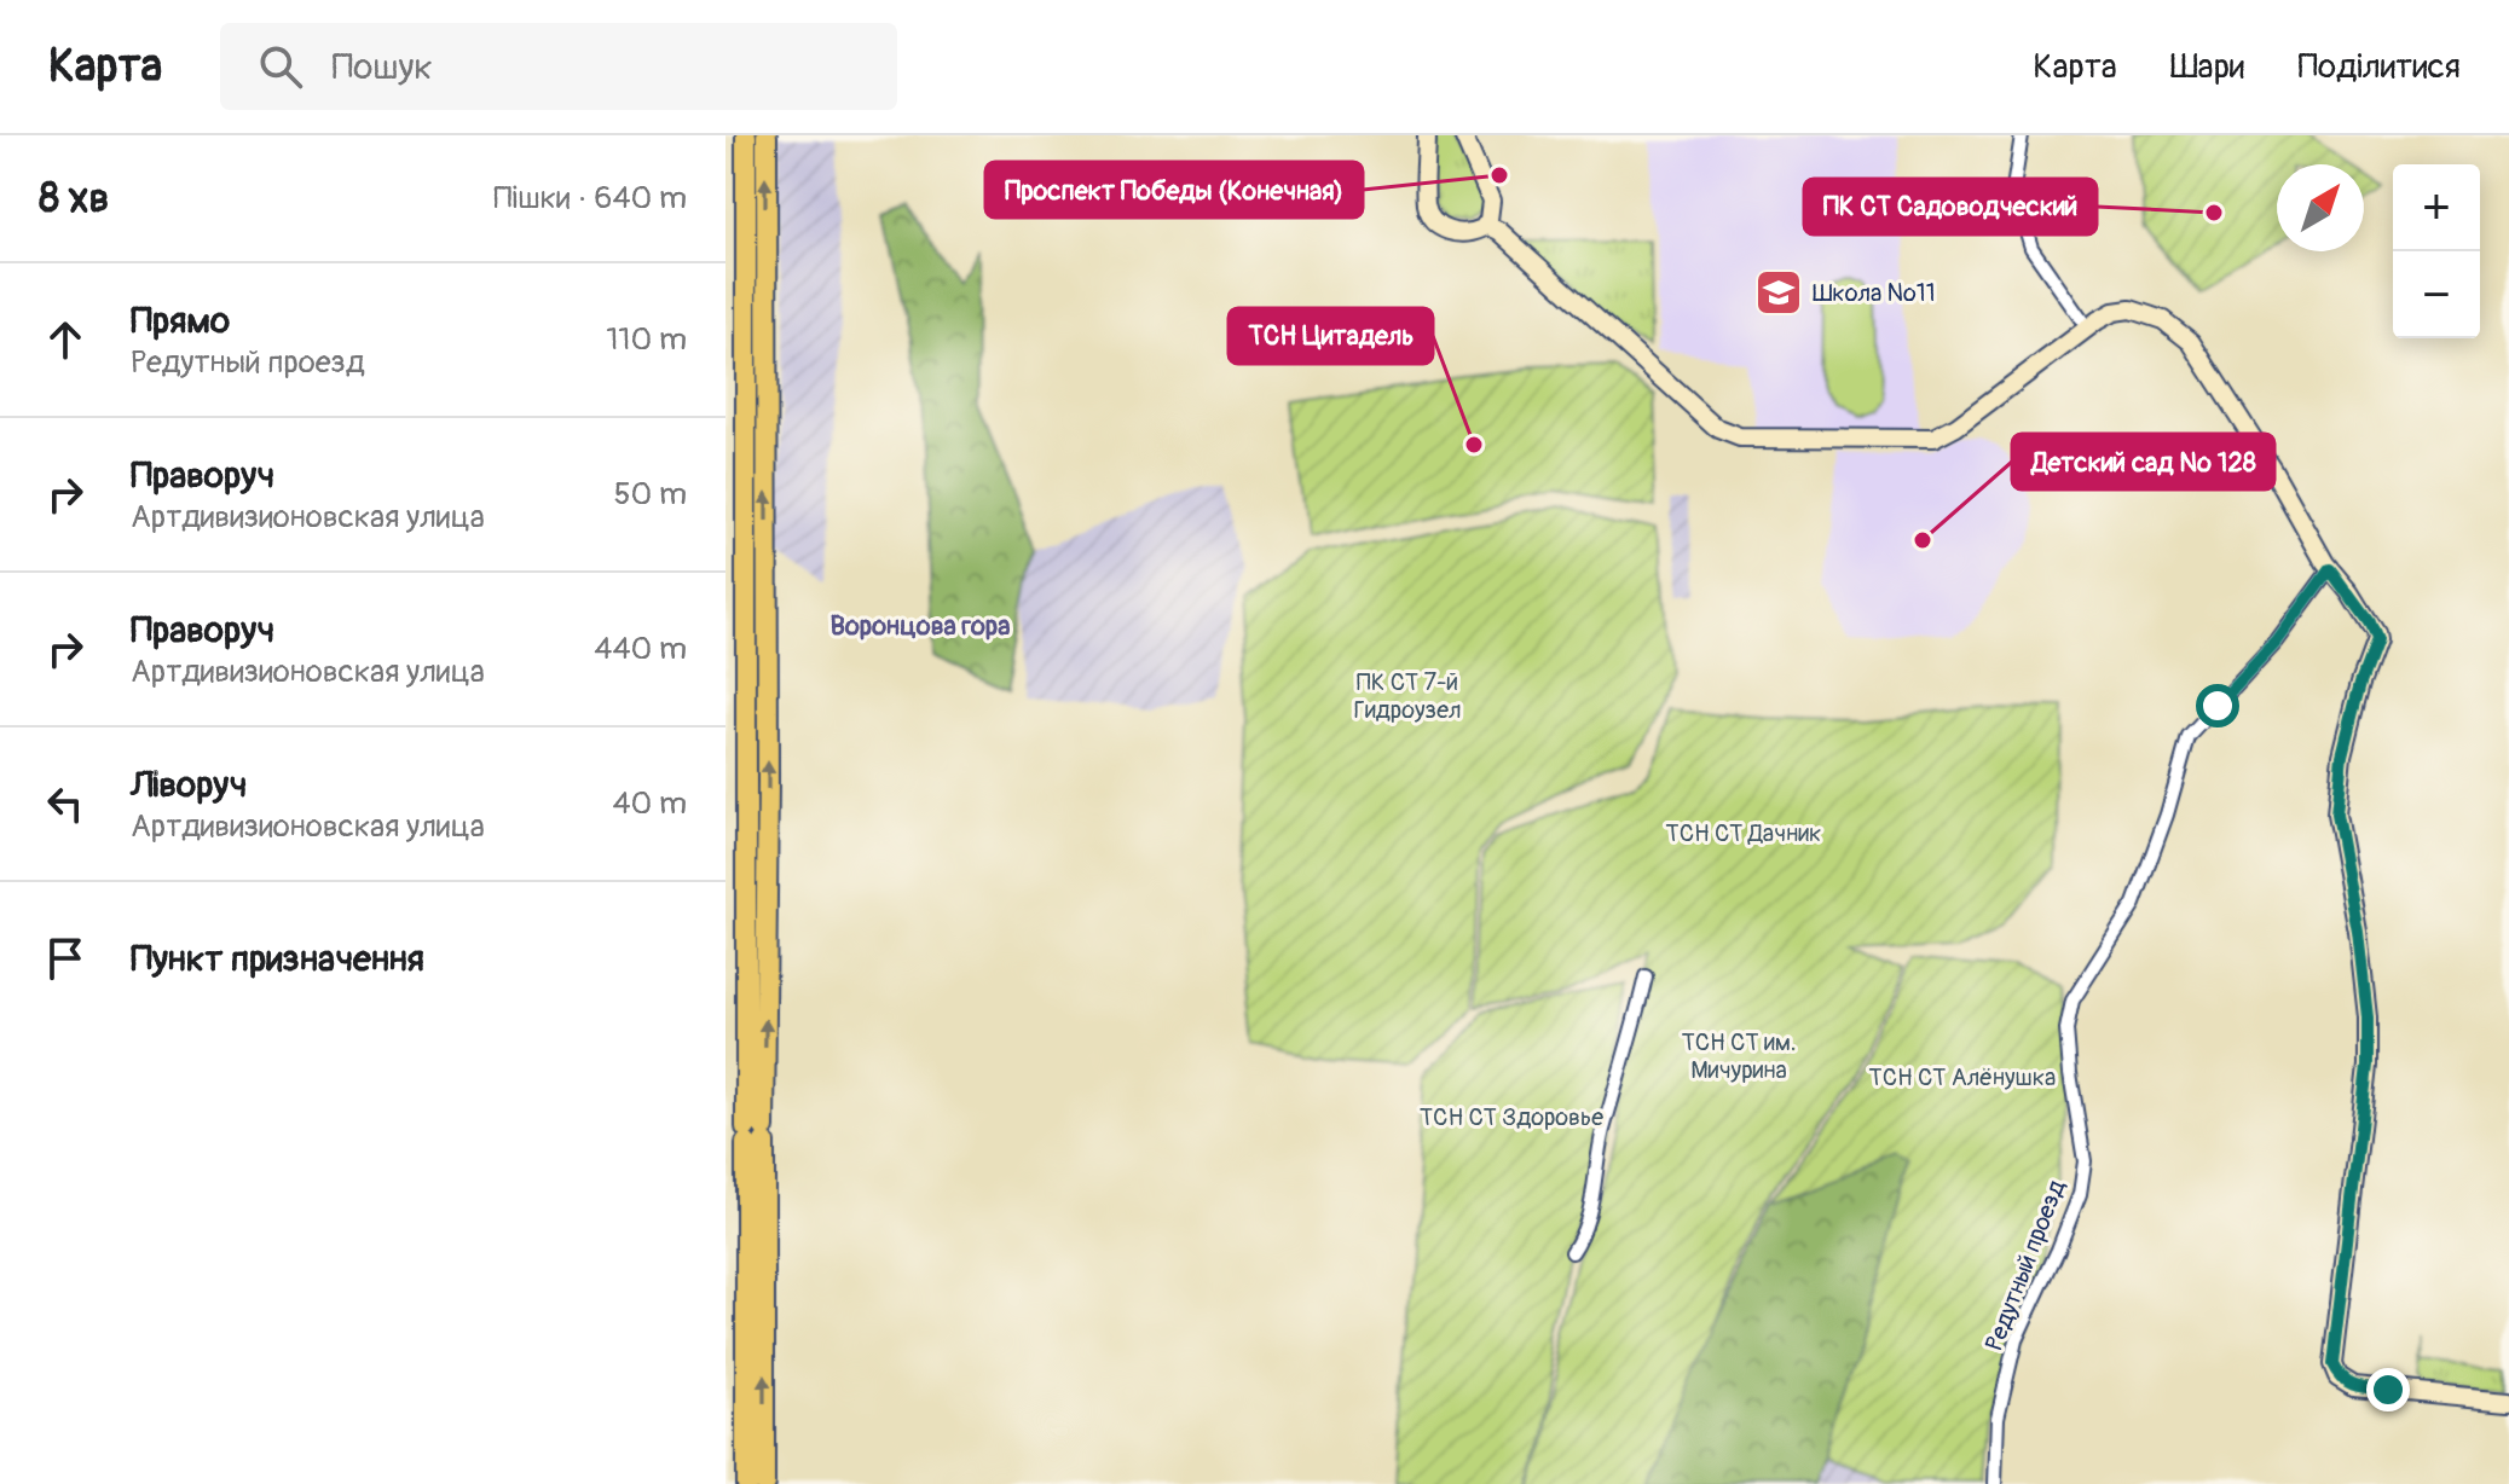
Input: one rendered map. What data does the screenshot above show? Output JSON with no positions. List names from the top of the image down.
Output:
{
  "streets": {
    "street": ["Редутный проезд"]
  },
  "districts": ["Воронцова гора"],
  "parks": [
    "ПК СТ 7-й Гидроузел",
    "ТСН СТ Дачник",
    "ТСН СТ им. Мичурина",
    "ТСН СТ Алёнушка",
    "ТСН СТ Здоровье"
  ],
  "places": {
    "other": [
      "Проспект Победы (Конечная)",
      "ПК СТ Садоводческий",
      "ТСН Цитадель",
      "Детский сад № 128"
    ],
    "school or university": ["Школа №11"]
  },
  "north": "top right",
  "page": {
    "header": "Карта",
    "search": "Пошук",
    "nav": ["Карта", "Шари", "Поділитися"],
    "heading": ["8 хв", "Пішки · 640 m"],
    "map_buttons": ["+", "−"],
    "list": [
      ["Прямо", "Редутный проезд", "110 m"],
      ["Праворуч", "Артдивизионовская улица", "50 m"],
      ["Праворуч", "Артдивизионовская улица", "440 m"],
      ["Ліворуч", "Артдивизионовская улица", "40 m"],
      "Пункт призначення"
    ]
  }
}
